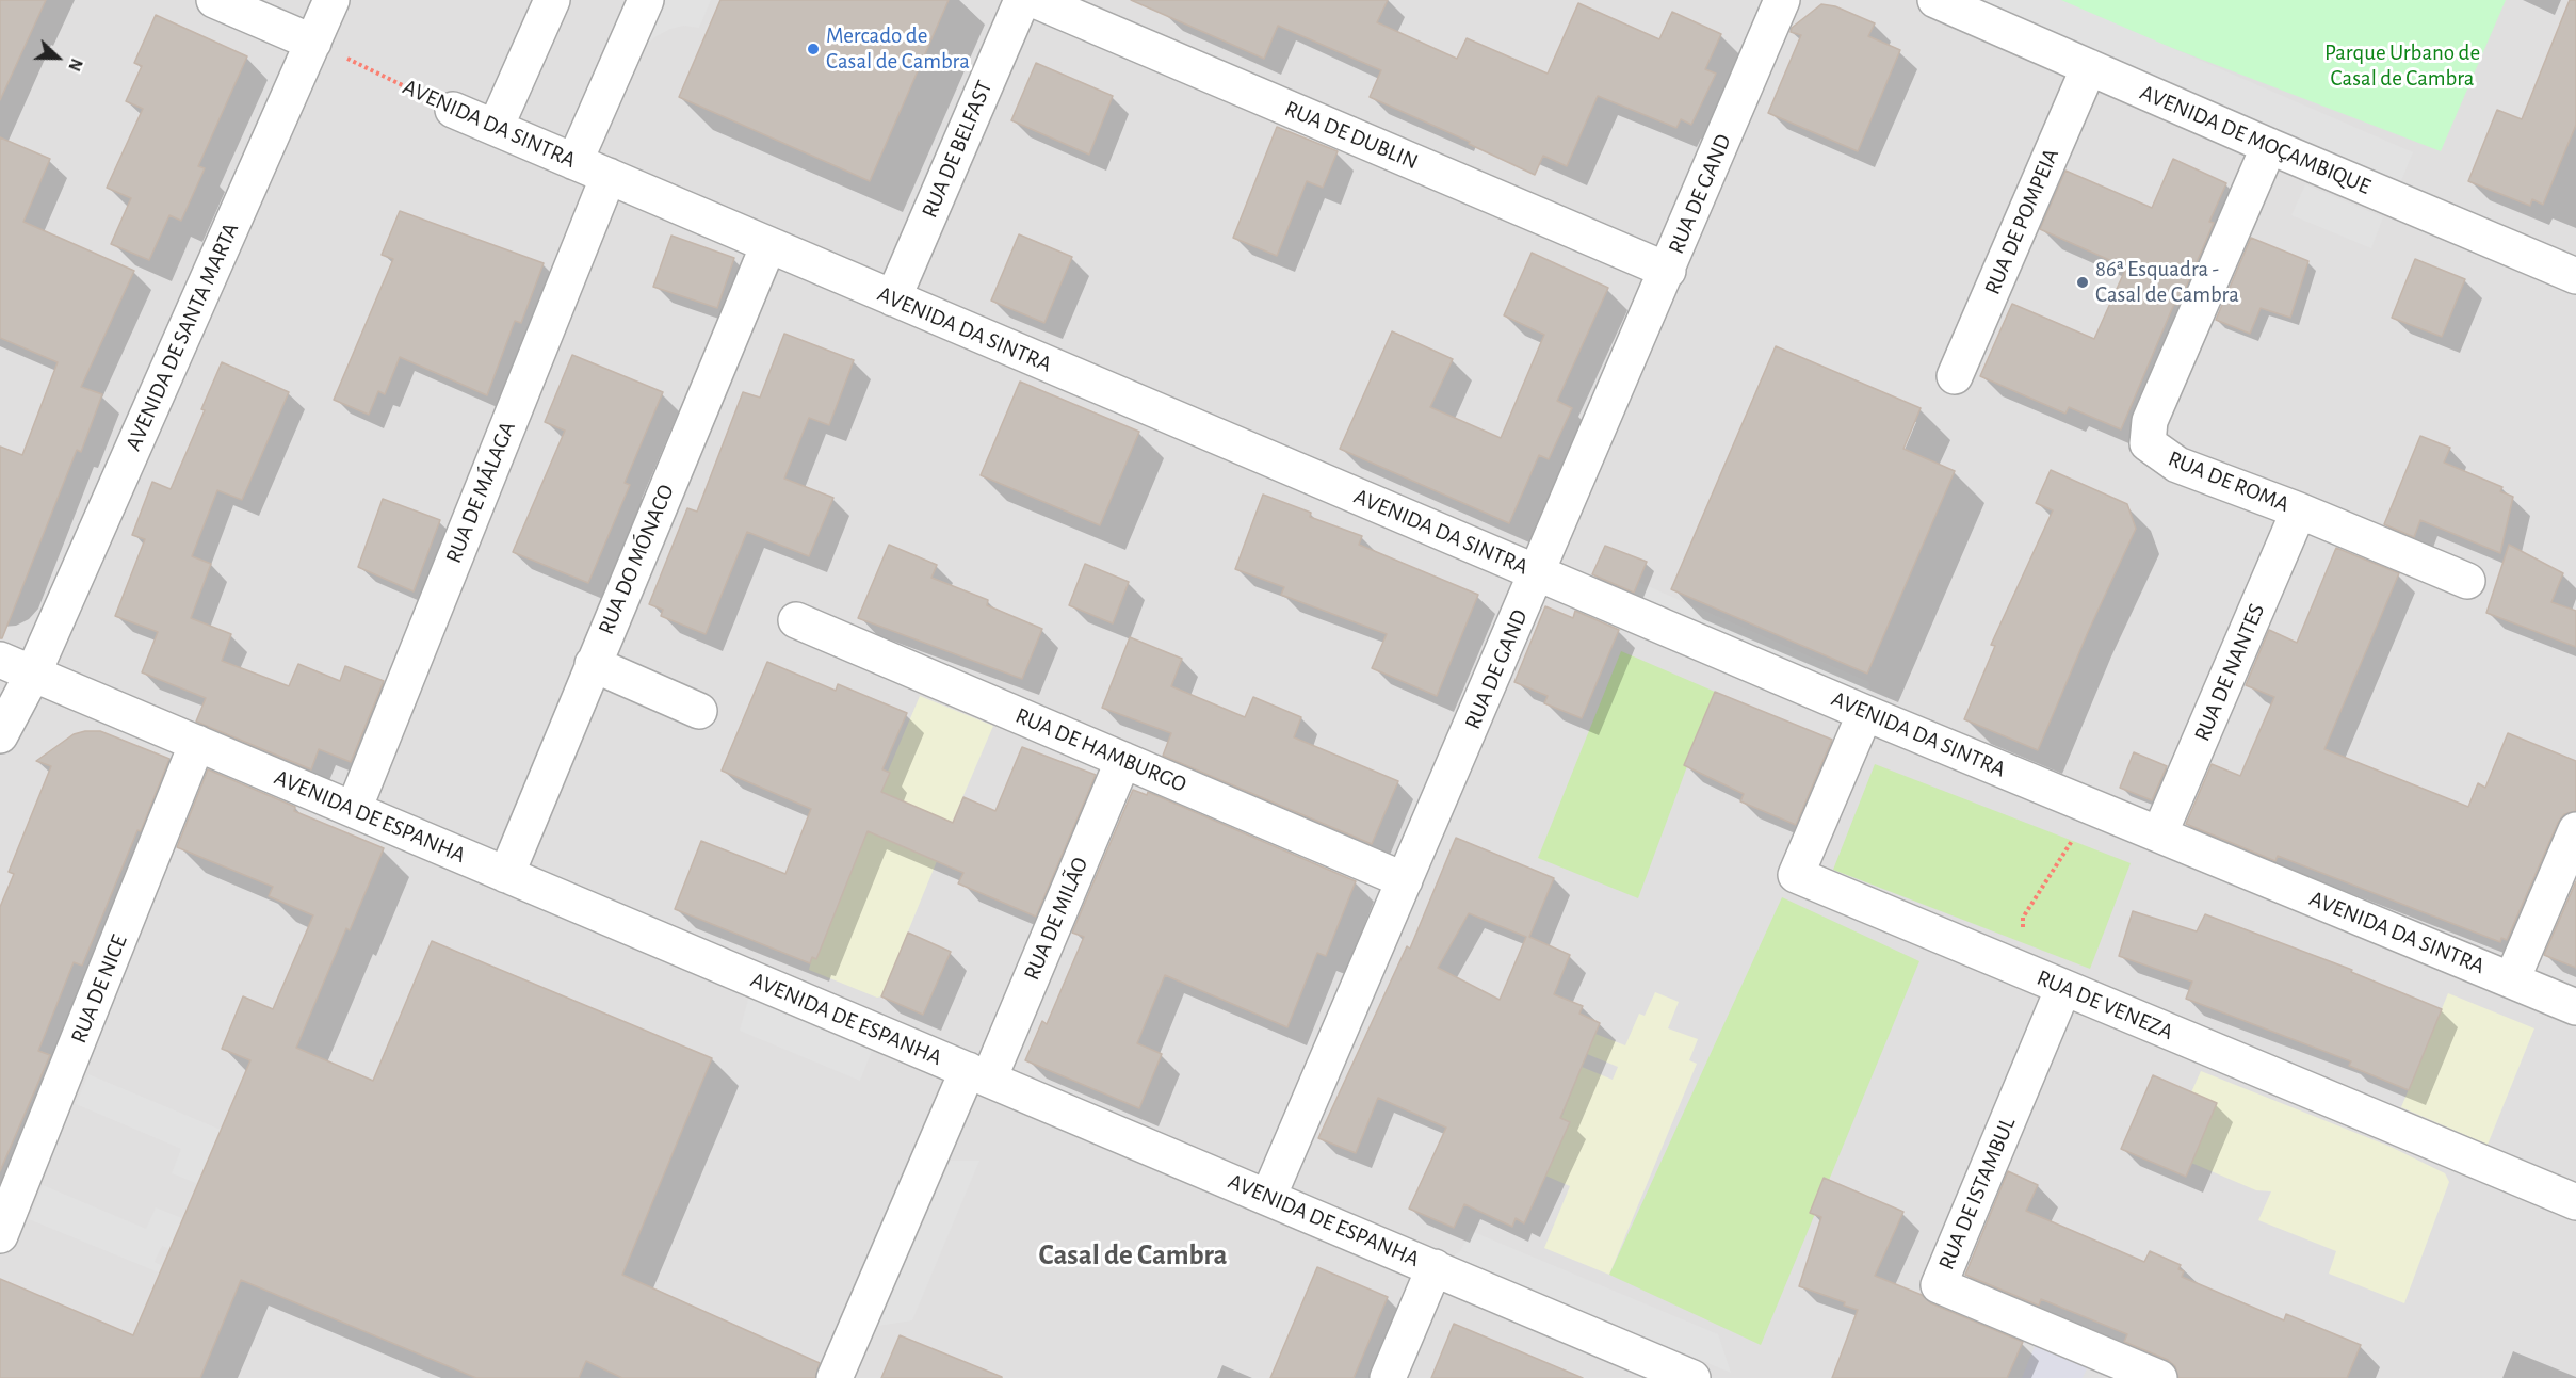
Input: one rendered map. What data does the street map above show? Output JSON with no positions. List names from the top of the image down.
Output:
{
  "streets": {
    "street": [
      "AVENIDA DA SINTRA",
      "RUA DE DUBLIN",
      "AVENIDA DE MOÇAMBIQUE",
      "RUA DE BELFAST",
      "RUA DE GAND",
      "RUA DE POMPEIA",
      "AVENIDA DE SANTA MARTA",
      "RUA DE ROMA",
      "RUA DE MÁLAGA",
      "RUA DO MÓNACO",
      "RUA DE NANTES",
      "RUA DE HAMBURGO",
      "AVENIDA DE ESPANHA",
      "RUA DE MILÃO",
      "RUA DE NICE",
      "RUA DE VENEZA",
      "RUA DE ISTAMBUL"
    ]
  },
  "crossings": [
    ["AVENIDA DA SINTRA", "RUA DE BELFAST"],
    ["AVENIDA DA SINTRA", "RUA DE GAND"],
    ["AVENIDA DA SINTRA", "AVENIDA DE SANTA MARTA"],
    ["AVENIDA DA SINTRA", "RUA DE MÁLAGA"],
    ["AVENIDA DA SINTRA", "RUA DO MÓNACO"],
    ["AVENIDA DA SINTRA", "RUA DE NANTES"],
    ["AVENIDA DA SINTRA", "RUA DE VENEZA"],
    ["RUA DE DUBLIN", "RUA DE GAND"],
    ["AVENIDA DE MOÇAMBIQUE", "RUA DE POMPEIA"],
    ["AVENIDA DE MOÇAMBIQUE", "RUA DE ROMA"],
    ["RUA DE GAND", "RUA DE HAMBURGO"],
    ["RUA DE GAND", "AVENIDA DE ESPANHA"],
    ["AVENIDA DE SANTA MARTA", "AVENIDA DE ESPANHA"],
    ["RUA DE ROMA", "RUA DE NANTES"],
    ["RUA DE MÁLAGA", "AVENIDA DE ESPANHA"],
    ["RUA DO MÓNACO", "AVENIDA DE ESPANHA"],
    ["RUA DE HAMBURGO", "RUA DE MILÃO"],
    ["AVENIDA DE ESPANHA", "RUA DE MILÃO"],
    ["AVENIDA DE ESPANHA", "RUA DE NICE"],
    ["RUA DE VENEZA", "RUA DE ISTAMBUL"]
  ],
  "districts": ["Casal de Cambra"],
  "parks": ["Parque Urbano de Casal de Cambra"],
  "places": ["Mercado de Casal de Cambra", "86ª Esquadra - Casal de Cambra"],
  "north": "right"
}
